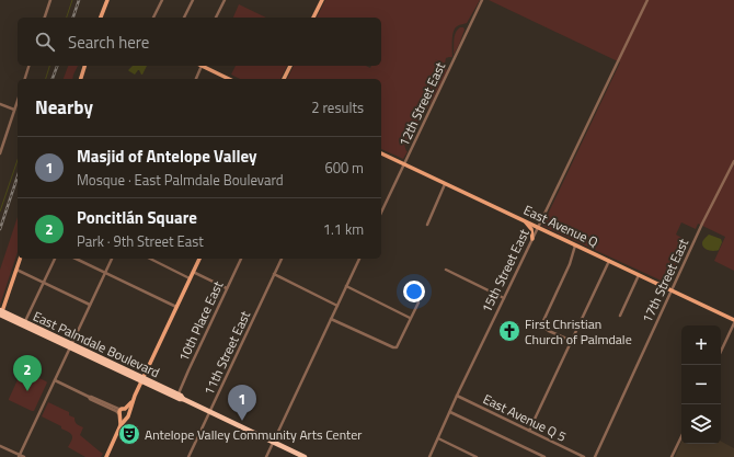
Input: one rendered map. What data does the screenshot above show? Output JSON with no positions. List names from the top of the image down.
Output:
{
  "streets": {
    "highway": ["East Palmdale Boulevard"],
    "main road": ["East Avenue Q"],
    "street": [
      "12th Street East",
      "15th Street East",
      "17th Street East",
      "10th Place East",
      "11th Street East",
      "East Avenue Q 5"
    ]
  },
  "crossings": [
    ["12th Street East", "East Avenue Q"],
    ["East Avenue Q", "15th Street East"],
    ["East Avenue Q", "17th Street East"],
    ["15th Street East", "East Avenue Q 5"],
    ["10th Place East", "East Palmdale Boulevard"],
    ["East Palmdale Boulevard", "11th Street East"]
  ],
  "places": {
    "church": ["First Christian Church of Palmdale"],
    "theatre": ["Antelope Valley Community Arts Center"]
  },
  "page": {
    "search": "Search here",
    "heading": ["Nearby", "2 results"],
    "list": [
      {
        "mark": "1",
        "name": "Masjid of Antelope Valley",
        "note": "Mosque · East Palmdale Boulevard",
        "value": "600 m"
      },
      {
        "mark": "2",
        "name": "Poncitlán Square",
        "note": "Park · 9th Street East",
        "value": "1.1 km"
      }
    ],
    "map_buttons": ["+", "−"],
    "pins": ["2", "1"]
  }
}
